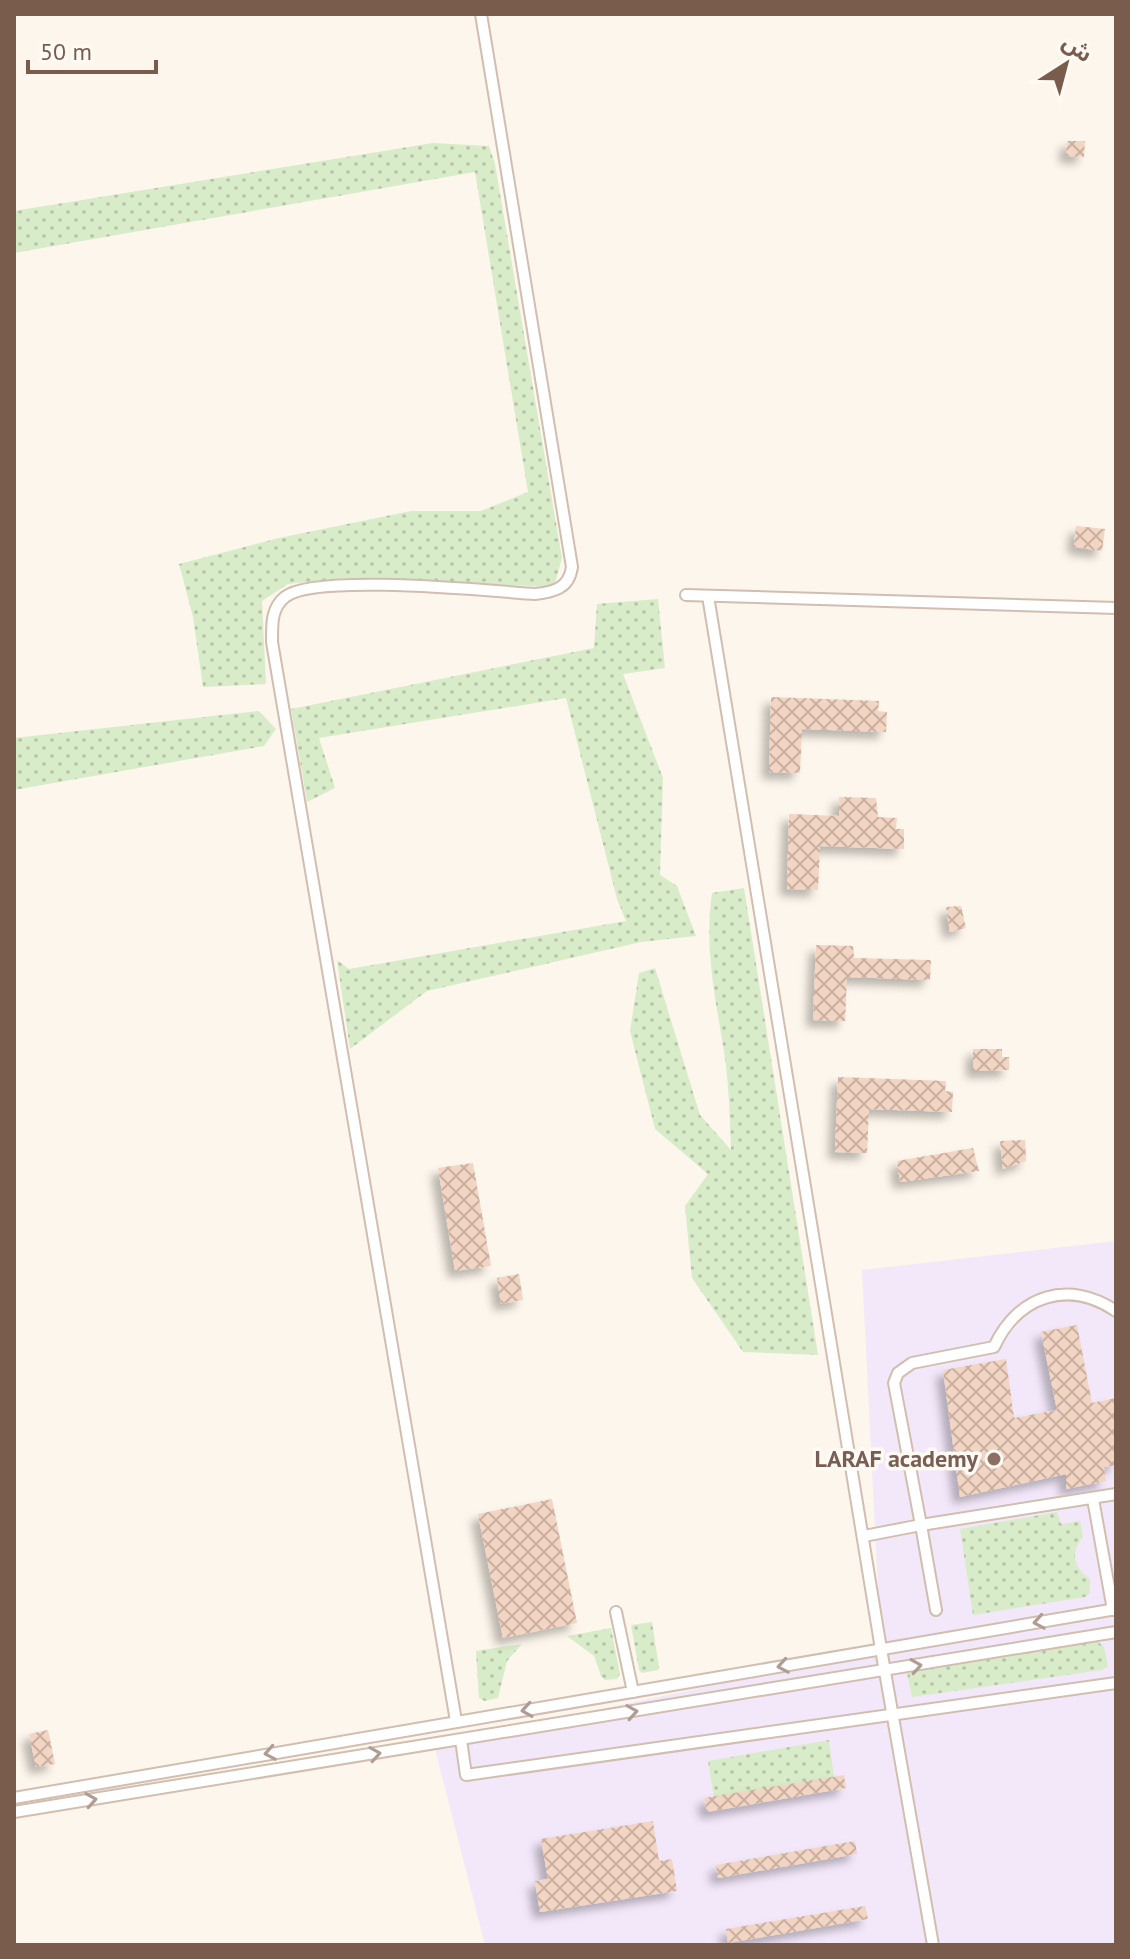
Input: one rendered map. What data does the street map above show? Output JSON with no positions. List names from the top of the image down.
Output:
{
  "places": ["LARAF academy"],
  "scale_bar": "50 m",
  "north": "top right"
}
